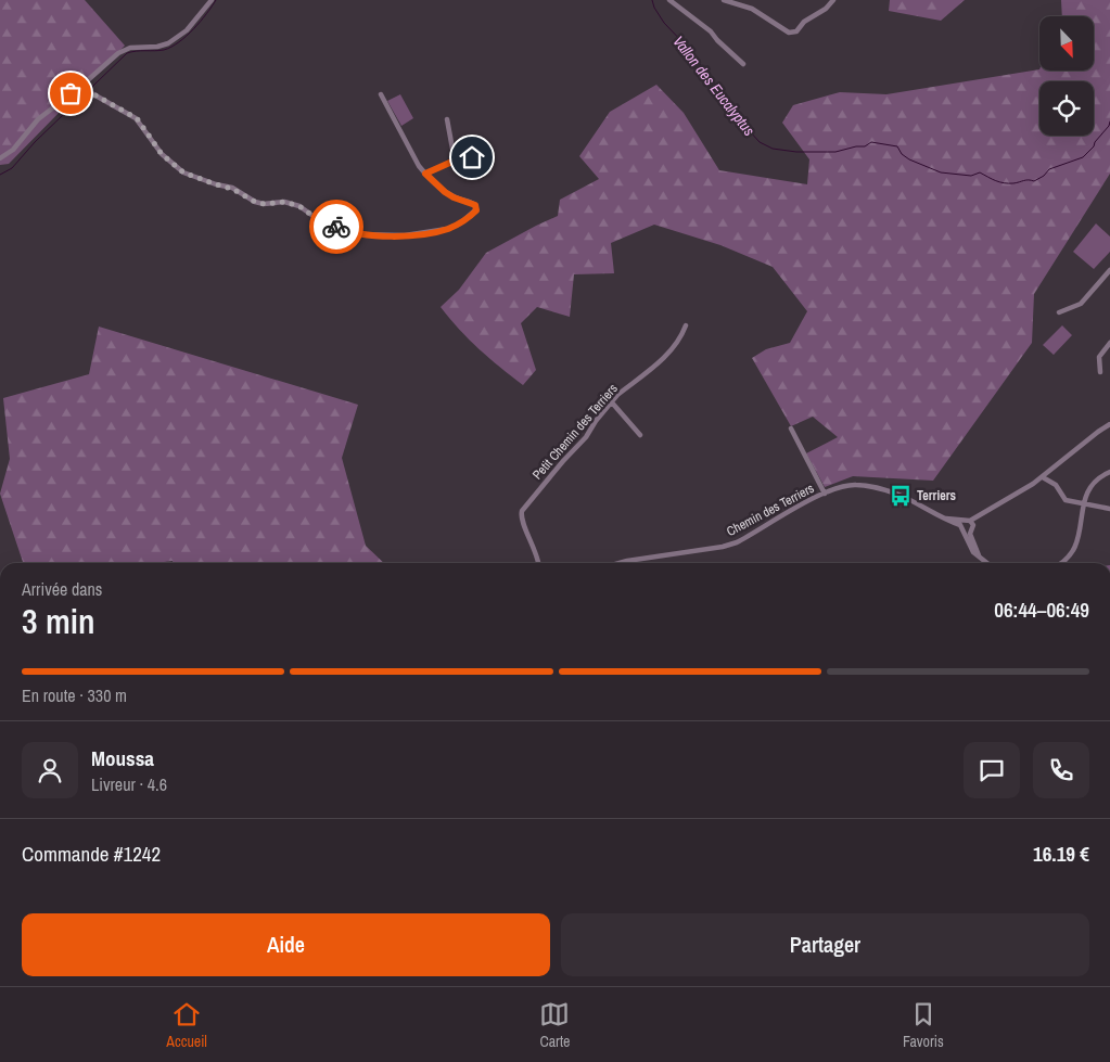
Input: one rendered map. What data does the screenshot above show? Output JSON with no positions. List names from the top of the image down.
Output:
{
  "streets": {
    "street": ["Petit Chemin des Terriers", "Chemin des Terriers"]
  },
  "water": ["Vallon des Eucalyptus"],
  "places": {
    "bus stop": ["Terriers"]
  },
  "north": "bottom right",
  "page": {
    "heading": ["3 min", "Arrivée dans", "06:44–06:49"],
    "panel": [
      "Moussa",
      "Livreur · 4.6",
      "Commande #1242",
      "16.19 €"
    ],
    "bar": "En route · 330 m",
    "buttons": ["Aide", "Partager"],
    "tabs": ["Accueil", "Carte", "Favoris"]
  }
}
